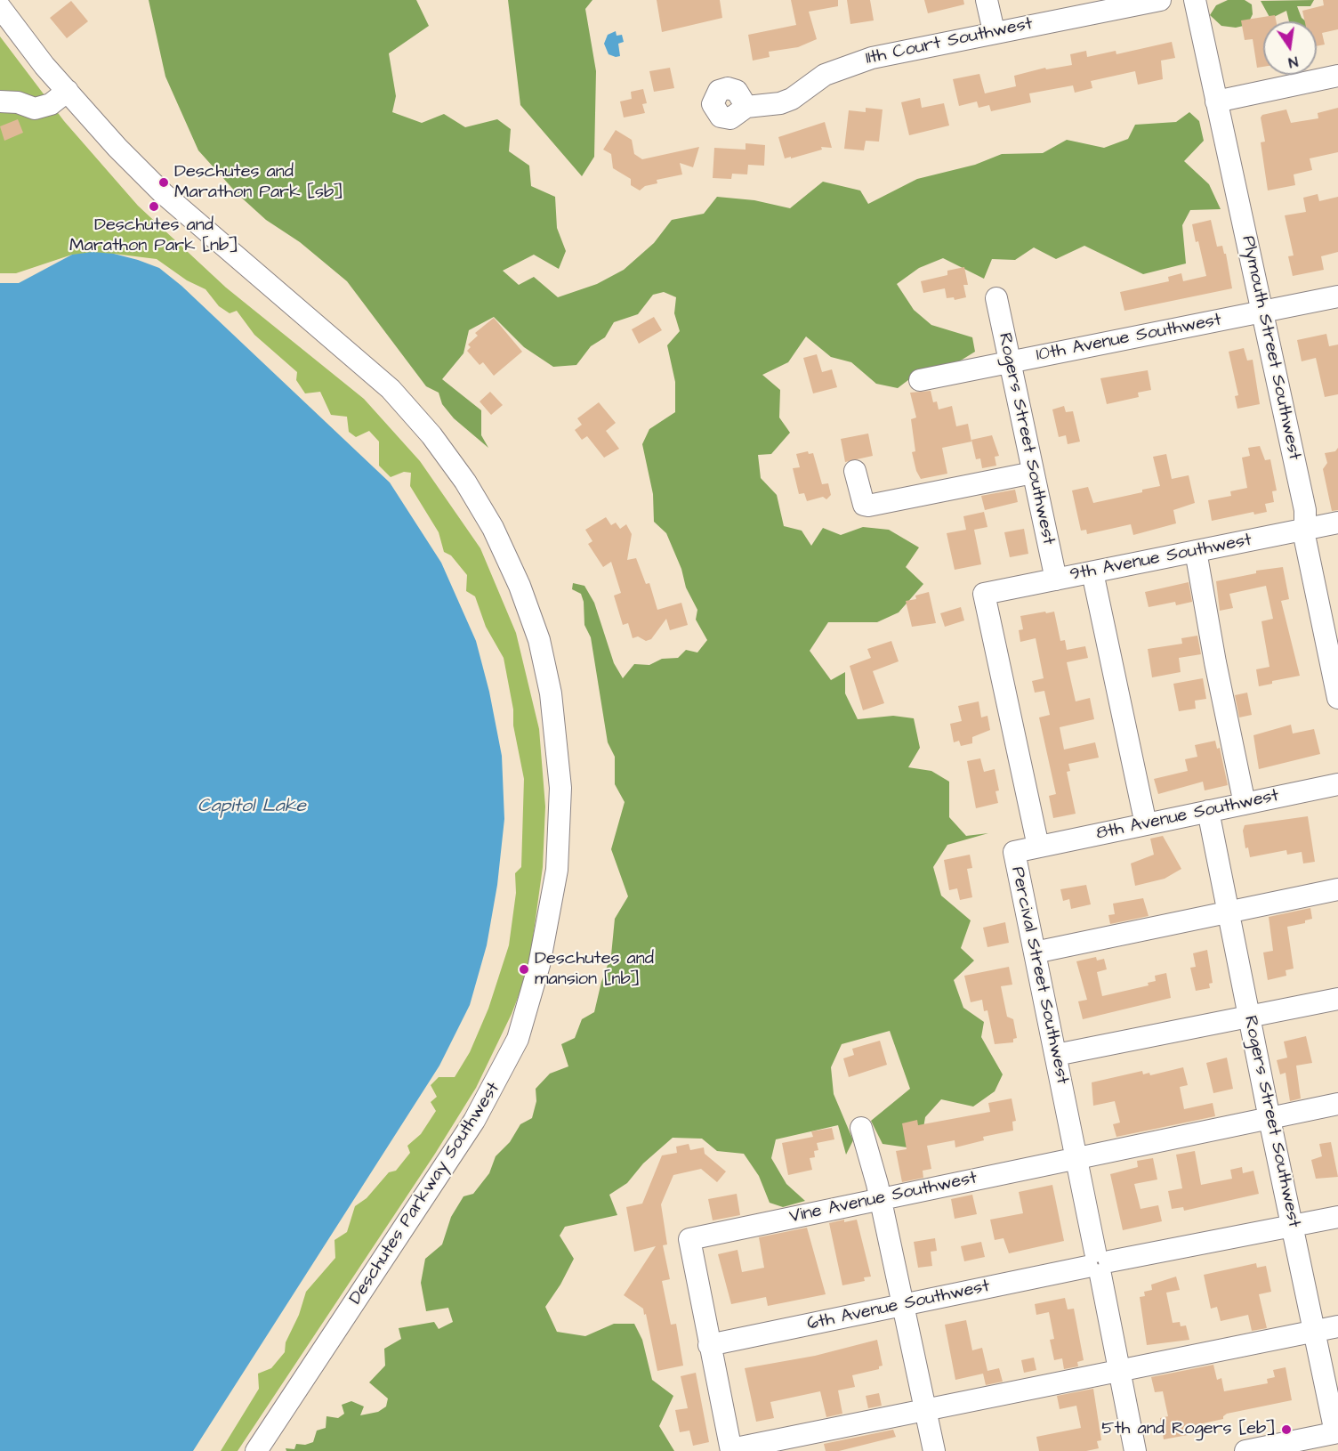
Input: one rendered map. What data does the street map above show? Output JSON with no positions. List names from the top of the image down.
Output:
{
  "streets": {
    "street": [
      "11th Court Southwest",
      "10th Avenue Southwest",
      "Plymouth Street Southwest",
      "Rogers Street Southwest",
      "9th Avenue Southwest",
      "8th Avenue Southwest",
      "Percival Street Southwest",
      "Deschutes Parkway Southwest",
      "Vine Avenue Southwest",
      "6th Avenue Southwest"
    ]
  },
  "crossings": [
    ["10th Avenue Southwest", "Plymouth Street Southwest"],
    ["10th Avenue Southwest", "Rogers Street Southwest"],
    ["Plymouth Street Southwest", "9th Avenue Southwest"],
    ["Rogers Street Southwest", "9th Avenue Southwest"],
    ["Rogers Street Southwest", "8th Avenue Southwest"],
    ["Rogers Street Southwest", "Vine Avenue Southwest"],
    ["Rogers Street Southwest", "6th Avenue Southwest"],
    ["9th Avenue Southwest", "Percival Street Southwest"],
    ["8th Avenue Southwest", "Percival Street Southwest"],
    ["Percival Street Southwest", "Vine Avenue Southwest"],
    ["Percival Street Southwest", "6th Avenue Southwest"],
    ["Vine Avenue Southwest", "6th Avenue Southwest"]
  ],
  "water": ["Capitol Lake"],
  "places": [
    "Deschutes and Marathon Park [sb]",
    "Deschutes and Marathon Park [nb]",
    "Deschutes and mansion [nb]",
    "5th and Rogers [eb]"
  ],
  "north": "bottom"
}
